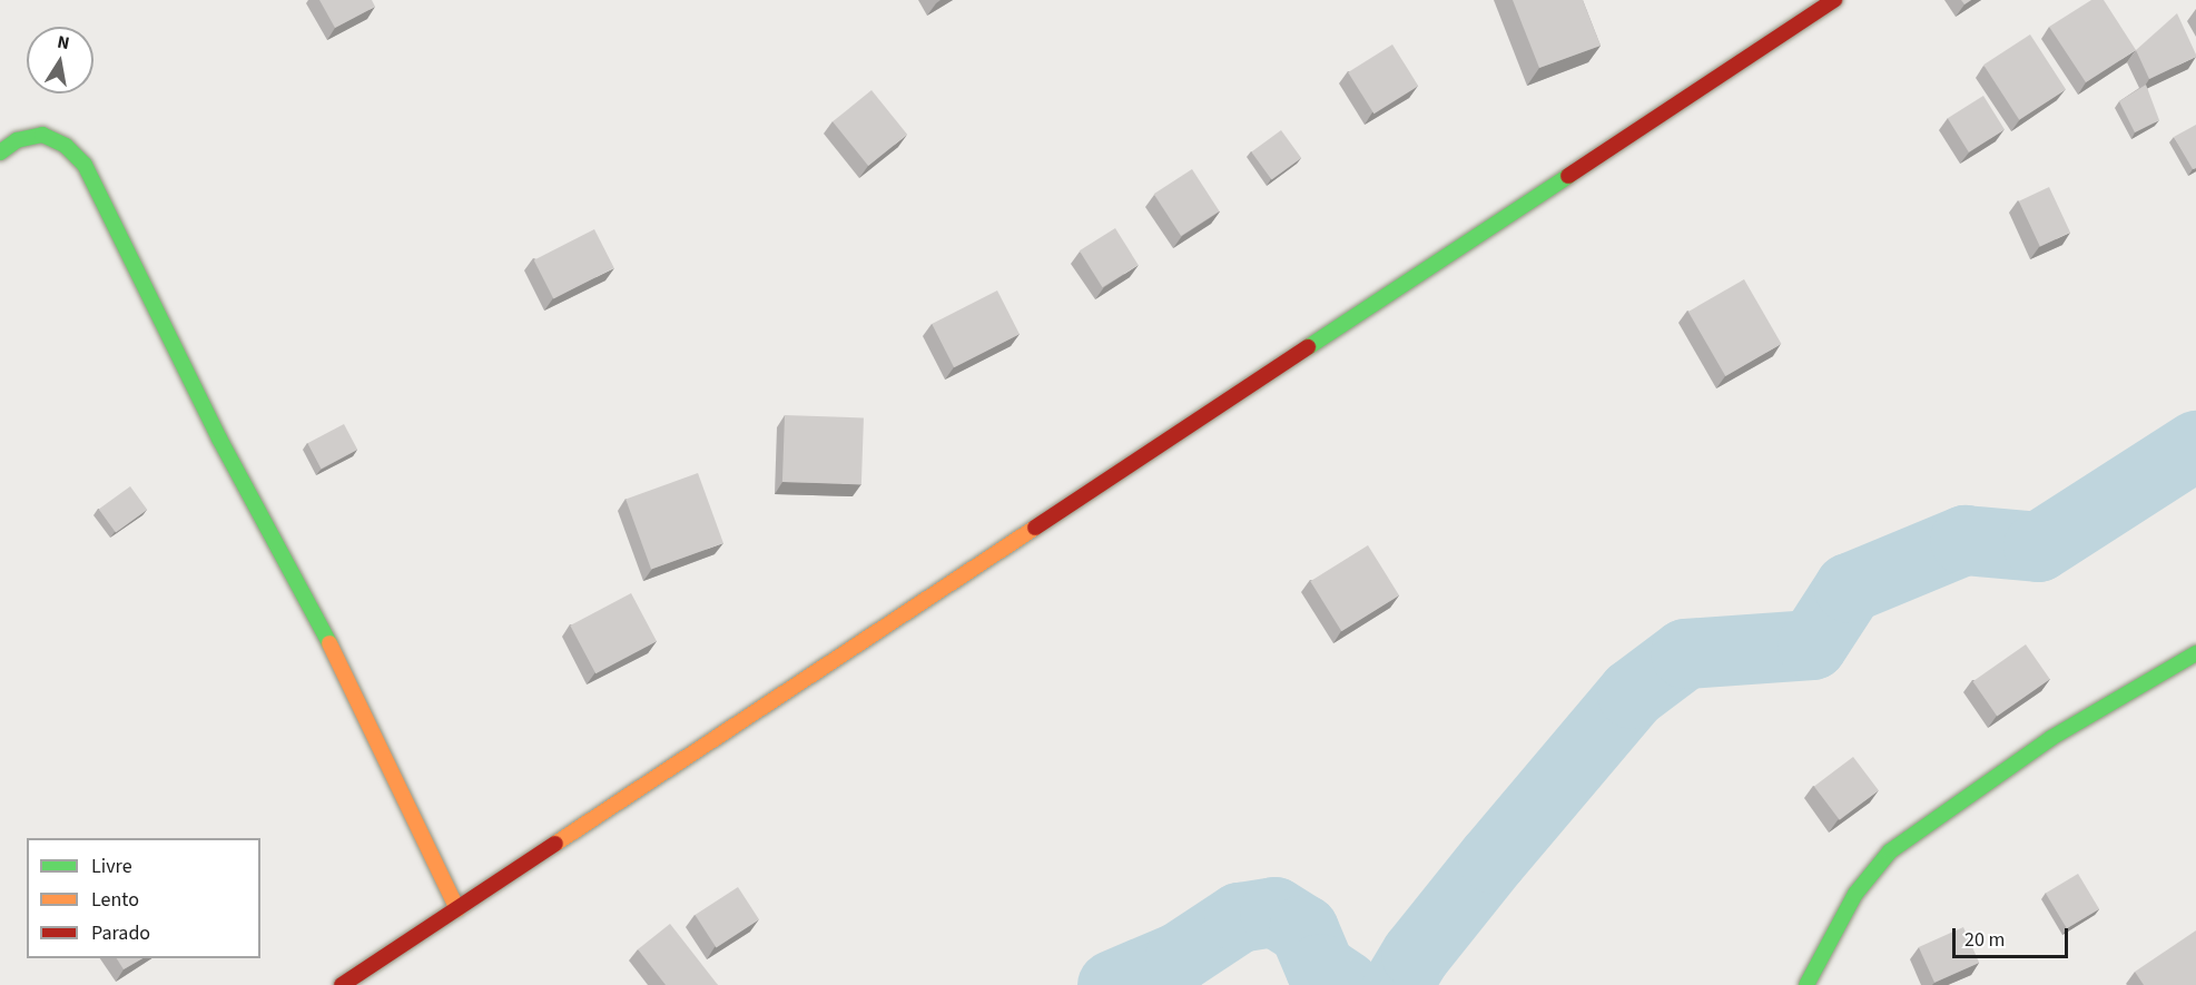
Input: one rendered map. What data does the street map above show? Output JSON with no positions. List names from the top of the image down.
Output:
{
  "legend": ["Livre", "Lento", "Parado"],
  "scale_bar": "20 m",
  "north": "top"
}
